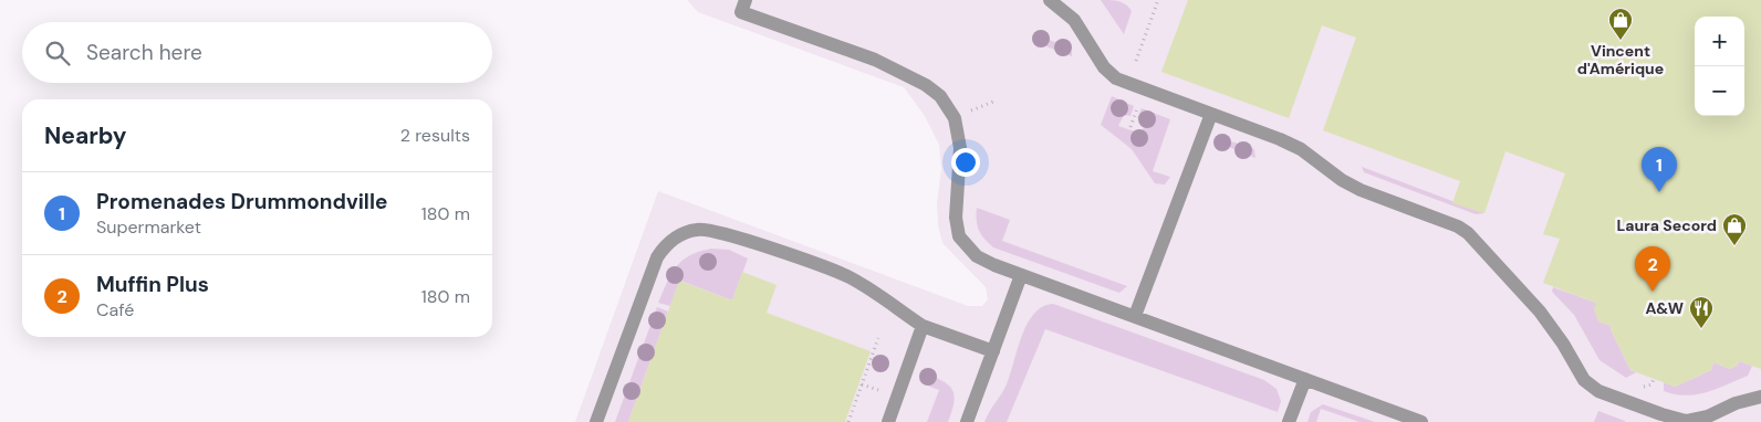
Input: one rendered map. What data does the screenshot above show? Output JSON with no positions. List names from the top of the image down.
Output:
{
  "places": {
    "shop": ["Vincent d'Amérique", "Laura Secord"],
    "restaurant": ["A&W"]
  },
  "page": {
    "map_buttons": ["+", "−"],
    "search": "Search here",
    "heading": ["Nearby", "2 results"],
    "pins": ["1", "2"],
    "list": [
      {
        "mark": "1",
        "name": "Promenades Drummondville",
        "note": "Supermarket",
        "value": "180 m"
      },
      {
        "mark": "2",
        "name": "Muffin Plus",
        "note": "Café",
        "value": "180 m"
      }
    ]
  }
}
